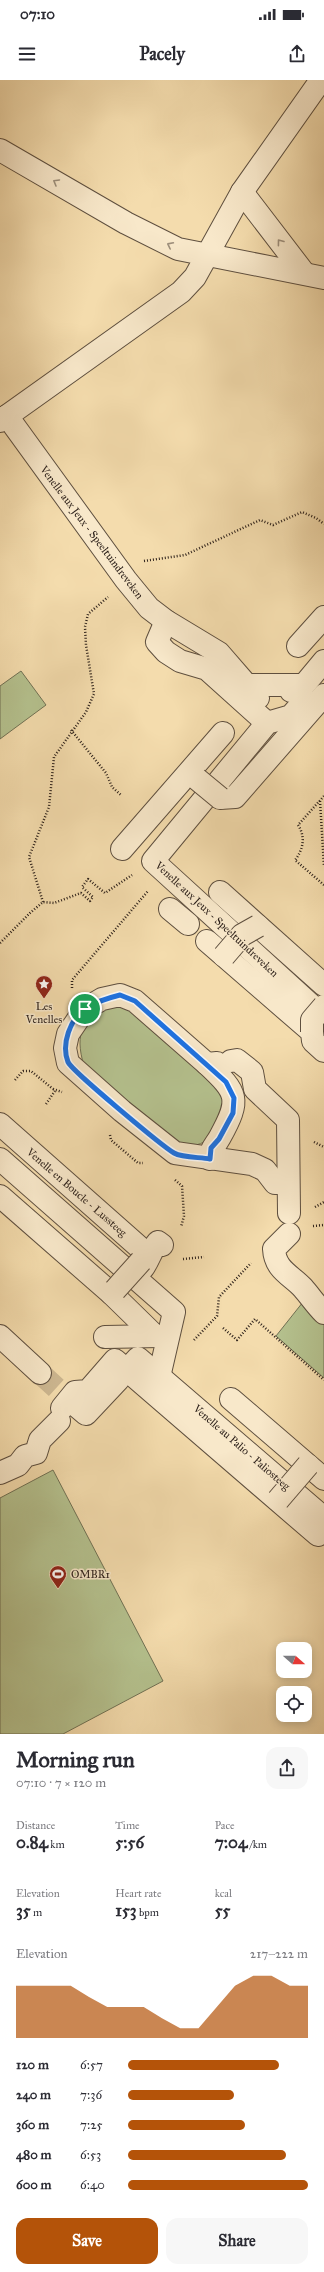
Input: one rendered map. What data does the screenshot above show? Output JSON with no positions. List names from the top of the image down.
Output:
{
  "streets": {
    "street": ["Venelle aux Jeux - Speeltuindreveken", "Venelle en Boucle - Lussteeg", "Venelle au Palio - Paliosteeg"]
  },
  "places": {
    "place": ["Les Venelles"],
    "sports": ["OMBR1"]
  },
  "north": "right",
  "page": {
    "status": "07:10",
    "header": "Pacely",
    "heading": ["Morning run", "07:10 · 7 × 120 m"],
    "stats": [
      ["Distance", "0.84 km"],
      ["Time", "5:56"],
      ["Pace", "7:04 /km"],
      ["Elevation", "35 m"],
      ["Heart rate", "153 bpm"],
      ["kcal", "55"]
    ],
    "chart": ["Elevation", "217–222 m"],
    "list": [
      {
        "name": "120 m",
        "note": "6:57"
      },
      {
        "name": "240 m",
        "note": "7:36"
      },
      {
        "name": "360 m",
        "note": "7:25"
      },
      {
        "name": "480 m",
        "note": "6:53"
      },
      {
        "name": "600 m",
        "note": "6:40"
      }
    ],
    "buttons": ["Save", "Share"]
  }
}
